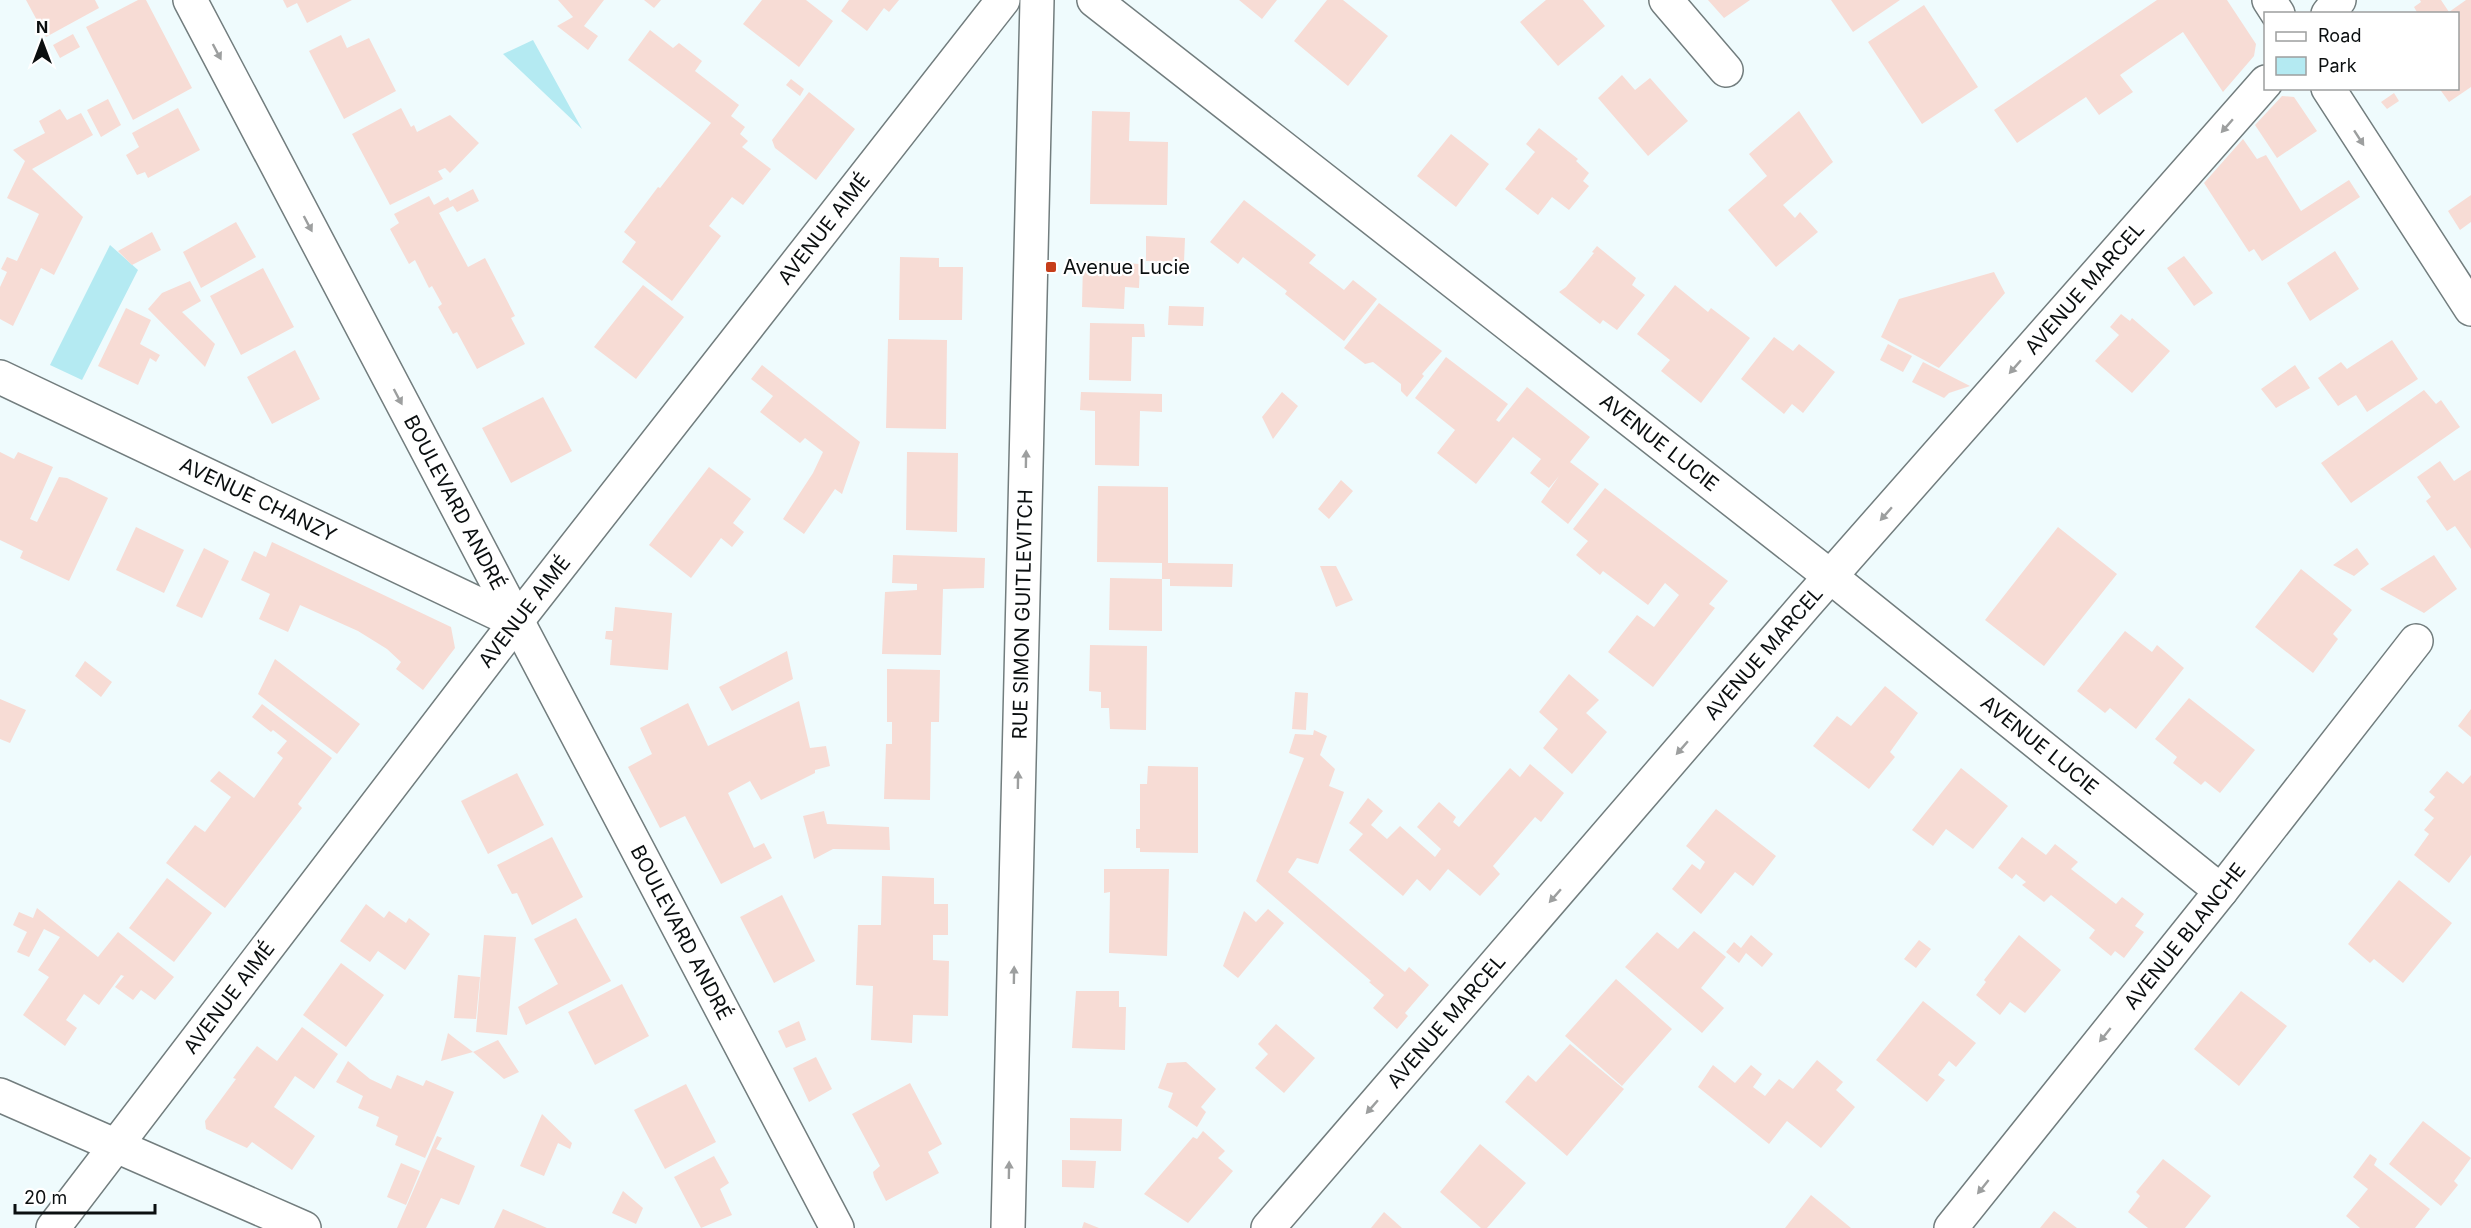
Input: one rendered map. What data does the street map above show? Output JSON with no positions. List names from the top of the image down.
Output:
{
  "streets": {
    "street": [
      "AVENUE AIMÉ",
      "AVENUE MARCEL",
      "AVENUE LUCIE",
      "AVENUE CHANZY",
      "BOULEVARD ANDRÉ",
      "RUE SIMON GUITLEVITCH",
      "AVENUE BLANCHE"
    ]
  },
  "crossings": [
    ["AVENUE AIMÉ", "AVENUE CHANZY"],
    ["AVENUE AIMÉ", "BOULEVARD ANDRÉ"],
    ["AVENUE MARCEL", "AVENUE LUCIE"],
    ["AVENUE LUCIE", "AVENUE BLANCHE"],
    ["AVENUE CHANZY", "BOULEVARD ANDRÉ"]
  ],
  "one_way": [
    "AVENUE MARCEL",
    "BOULEVARD ANDRÉ",
    "RUE SIMON GUITLEVITCH",
    "AVENUE BLANCHE"
  ],
  "places": {
    "transit": ["Avenue Lucie"]
  },
  "legend": ["Road", "Park"],
  "scale_bar": "20 m",
  "north": "top"
}
